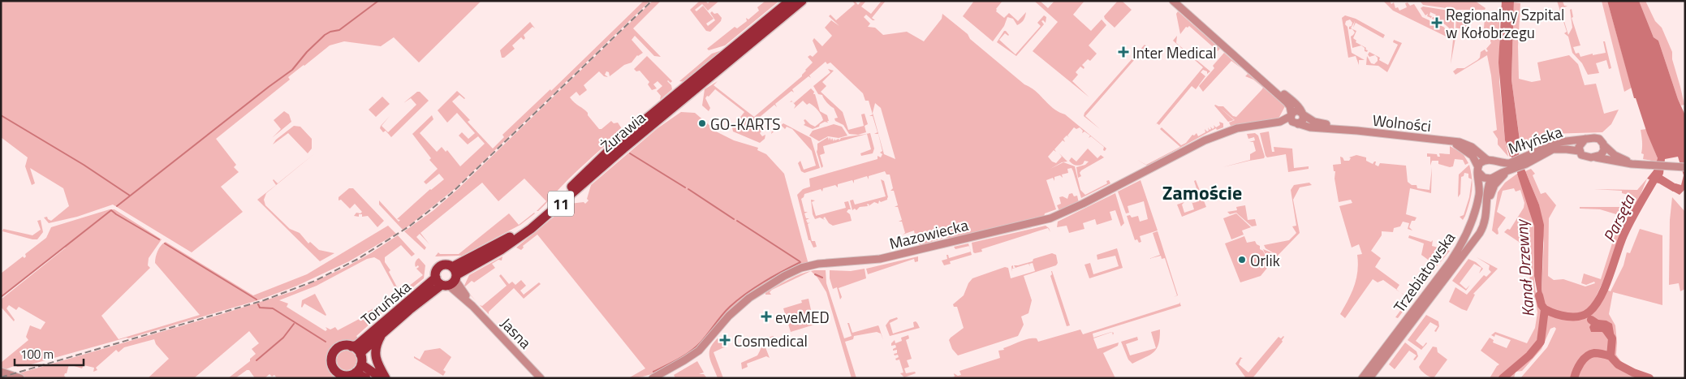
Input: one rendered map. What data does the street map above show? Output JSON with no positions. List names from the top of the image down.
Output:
{
  "streets": {
    "main road": ["Żurawia", "11", "Toruńska"],
    "street": [
      "Wolności",
      "Młyńska",
      "Mazowiecka",
      "Trzebiatowska",
      "Jasna"
    ]
  },
  "crossings": [
    ["Wolności", "Młyńska"],
    ["Wolności", "Mazowiecka"],
    ["Wolności", "Trzebiatowska"],
    ["Żurawia", "Toruńska"],
    ["Żurawia", "Jasna"],
    ["Młyńska", "Trzebiatowska"],
    ["11", "Toruńska"],
    ["Toruńska", "Jasna"]
  ],
  "districts": ["Zamoście"],
  "water": ["Parsęta", "Kanał Drzewny"],
  "places": {
    "health": [
      "Regionalny Szpital w Kołobrzegu",
      "Inter Medical",
      "eveMED",
      "Cosmedical"
    ],
    "other": ["GO-KARTS", "Orlik"]
  },
  "scale_bar": "100 m"
}
